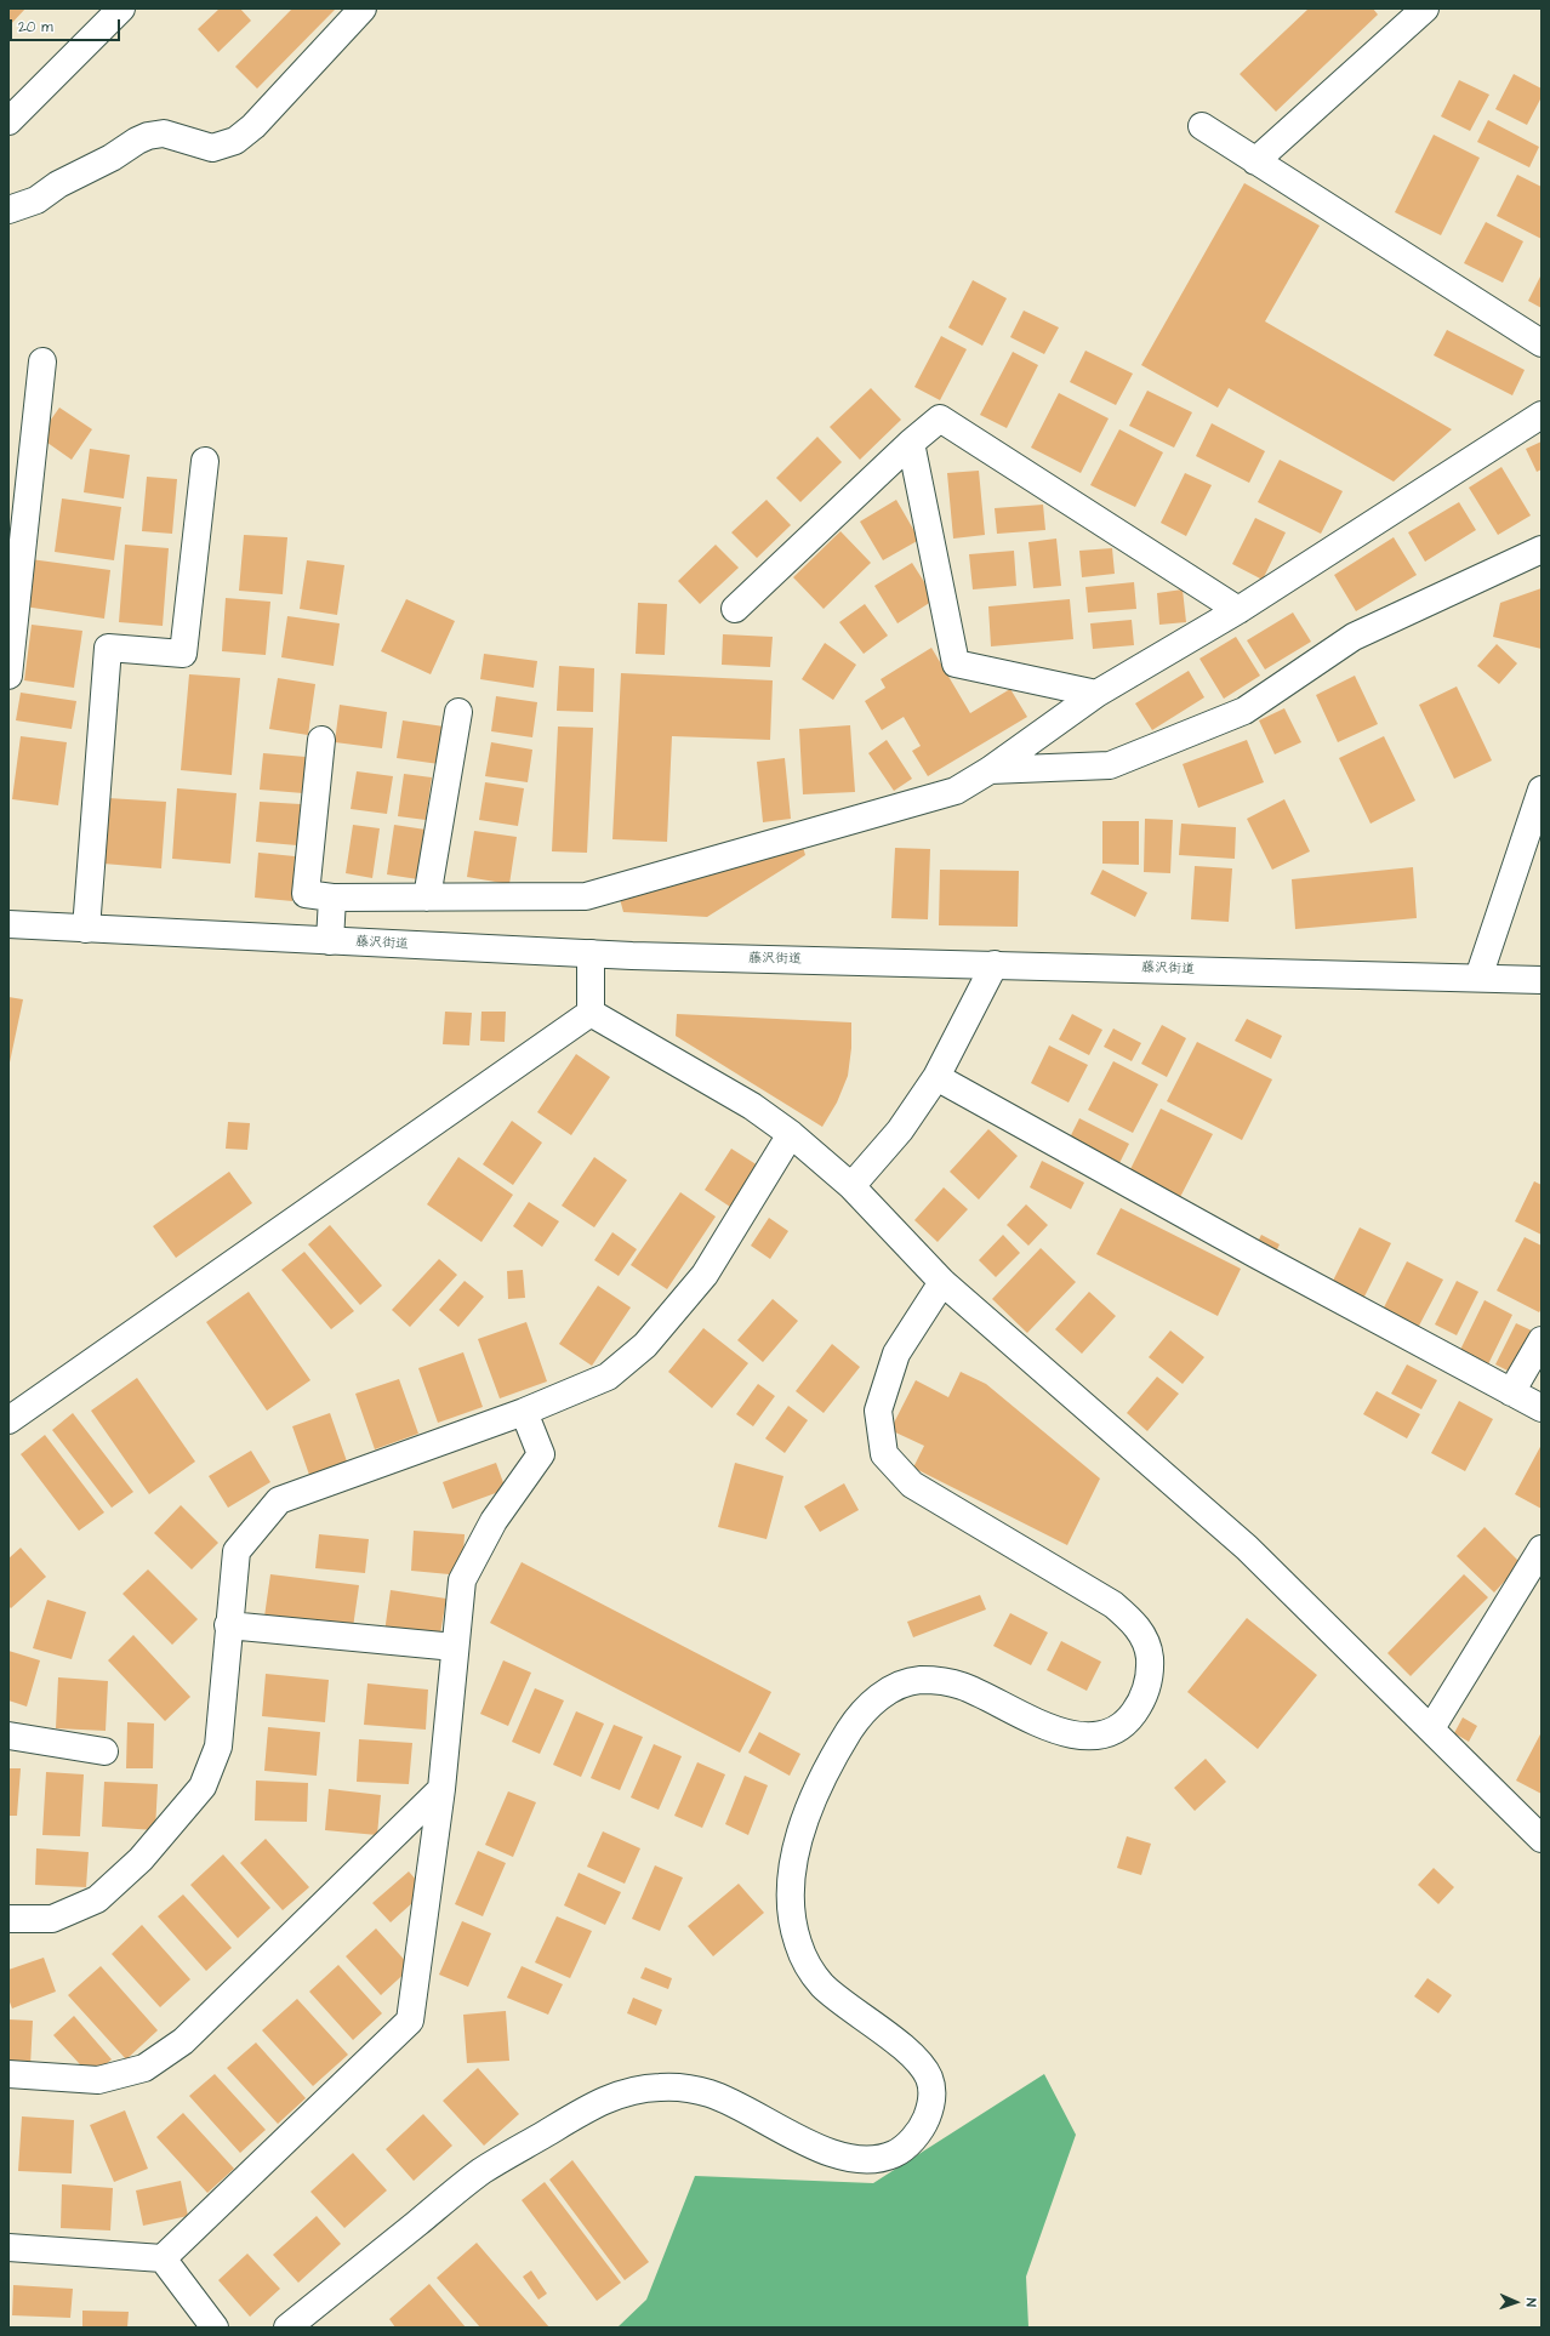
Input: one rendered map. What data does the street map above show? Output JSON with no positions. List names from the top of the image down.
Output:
{
  "streets": {
    "main road": ["藤沢街道"]
  },
  "scale_bar": "20 m",
  "north": "right"
}
